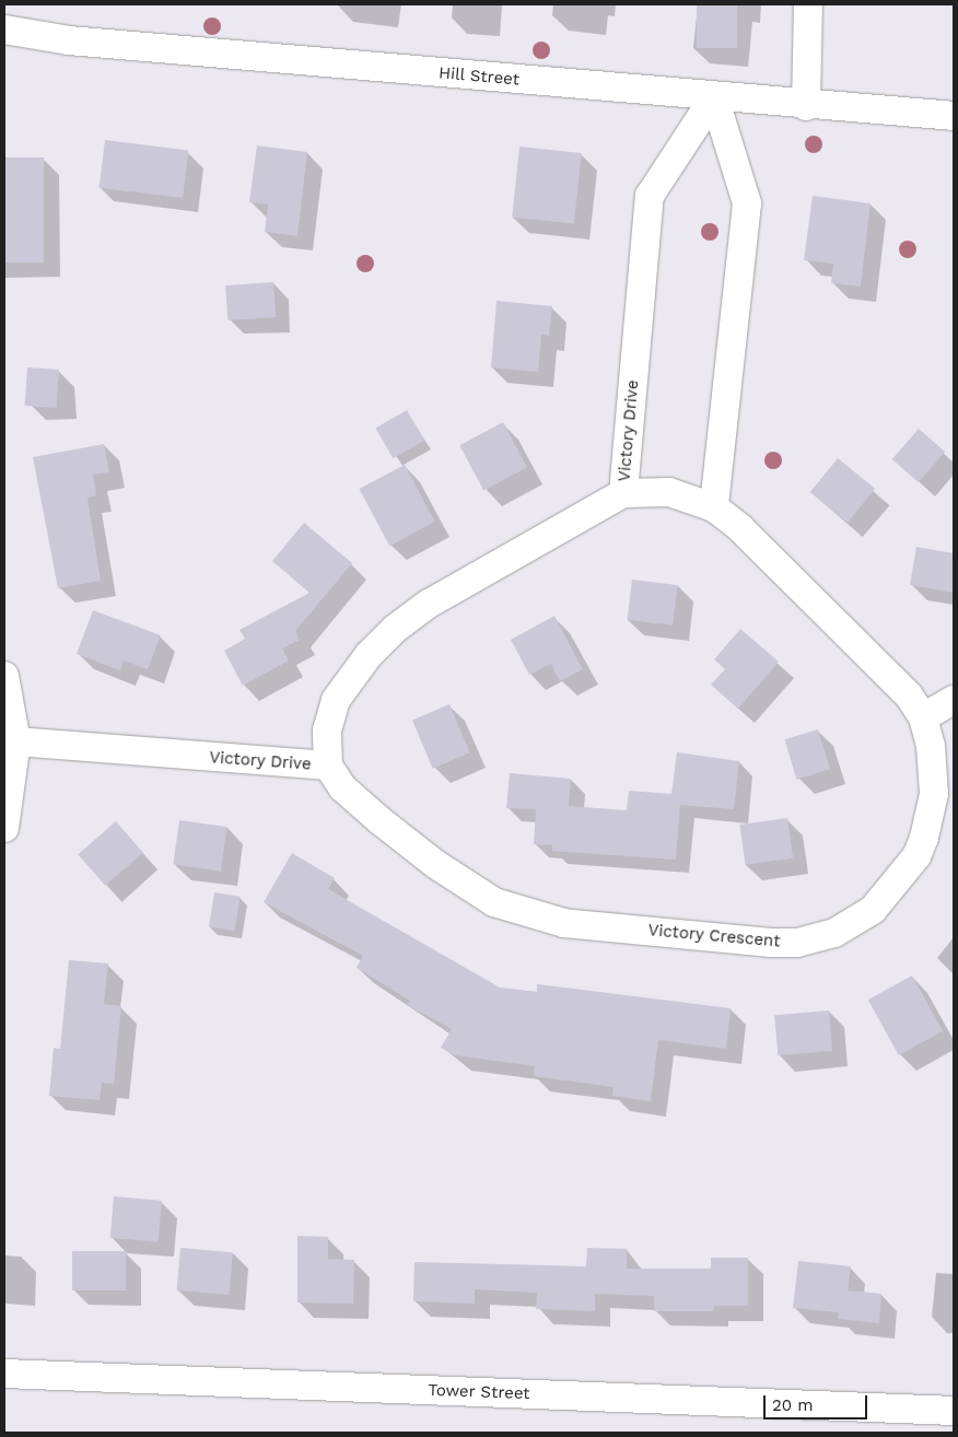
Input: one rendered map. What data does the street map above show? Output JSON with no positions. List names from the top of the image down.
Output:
{
  "streets": {
    "street": [
      "Hill Street",
      "Victory Drive",
      "Victory Crescent",
      "Tower Street"
    ]
  },
  "crossings": [
    ["Hill Street", "Victory Drive"],
    ["Victory Drive", "Victory Crescent"]
  ],
  "scale_bar": "20 m"
}
